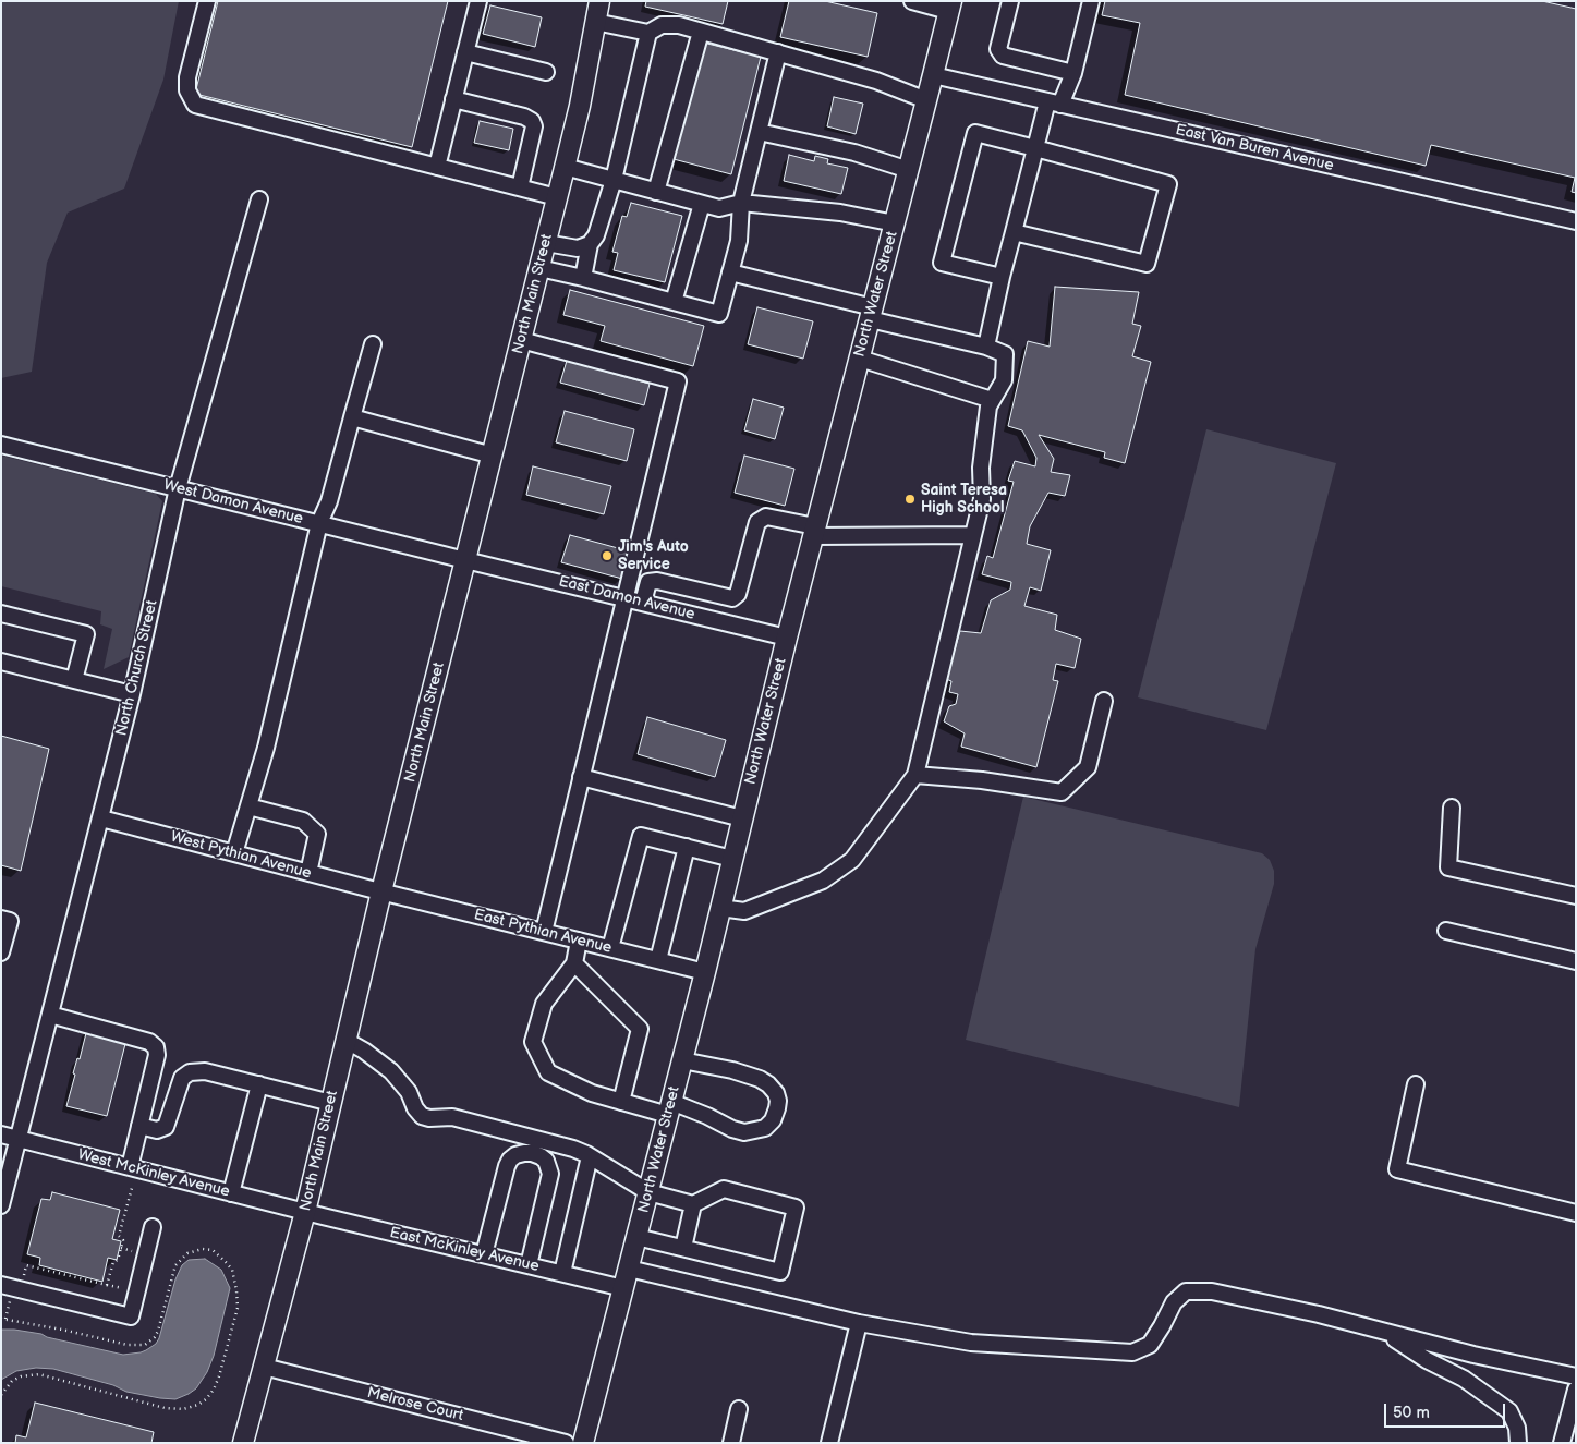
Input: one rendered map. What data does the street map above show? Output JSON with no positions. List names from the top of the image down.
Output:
{
  "streets": {
    "main road": ["North Main Street", "North Water Street"],
    "street": [
      "East Van Buren Avenue",
      "West Damon Avenue",
      "East Damon Avenue",
      "North Church Street",
      "West Pythian Avenue",
      "East Pythian Avenue",
      "West McKinley Avenue",
      "East McKinley Avenue",
      "Melrose Court"
    ]
  },
  "crossings": [
    ["East Van Buren Avenue", "North Water Street"],
    ["North Main Street", "West Damon Avenue"],
    ["North Main Street", "East Damon Avenue"],
    ["North Main Street", "West Pythian Avenue"],
    ["North Main Street", "East Pythian Avenue"],
    ["North Main Street", "West McKinley Avenue"],
    ["North Main Street", "East McKinley Avenue"],
    ["North Main Street", "Melrose Court"],
    ["North Water Street", "East Damon Avenue"],
    ["North Water Street", "East Pythian Avenue"],
    ["North Water Street", "East McKinley Avenue"],
    ["West Damon Avenue", "East Damon Avenue"],
    ["West Damon Avenue", "North Church Street"],
    ["North Church Street", "West Pythian Avenue"],
    ["North Church Street", "West McKinley Avenue"],
    ["West Pythian Avenue", "East Pythian Avenue"],
    ["West McKinley Avenue", "East McKinley Avenue"]
  ],
  "places": ["Saint Teresa High School", "Jim's Auto Service"],
  "scale_bar": "50 m"
}
